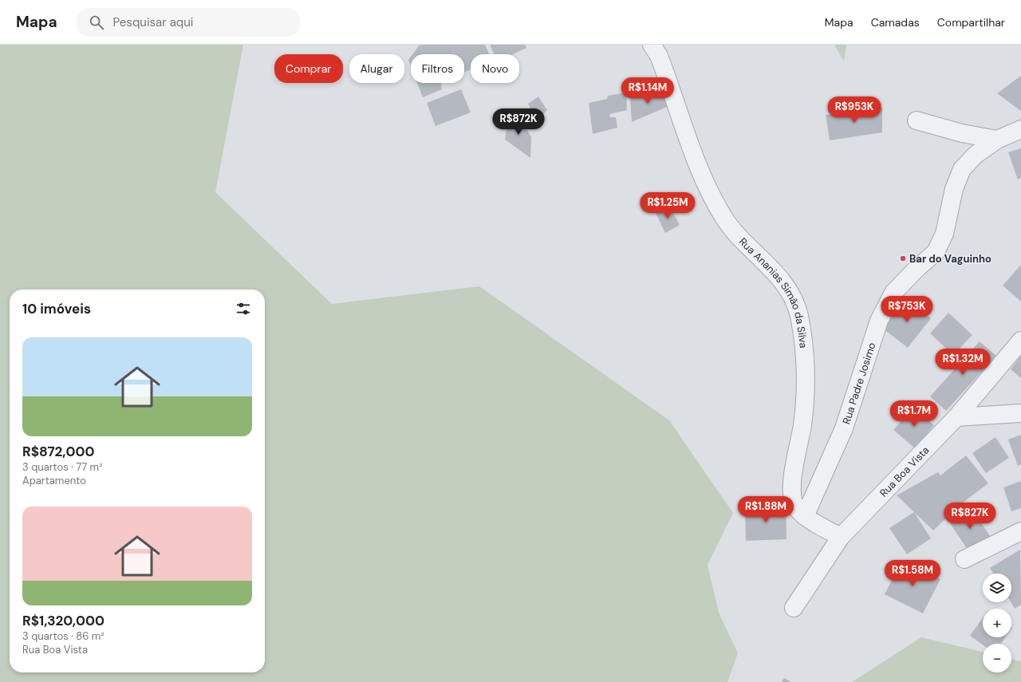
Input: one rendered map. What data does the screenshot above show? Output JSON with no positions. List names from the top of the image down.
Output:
{
  "streets": {
    "street": ["Rua Ananias Simão da Silva", "Rua Padre Josimo", "Rua Boa Vista"]
  },
  "crossings": [
    ["Rua Ananias Simão da Silva", "Rua Padre Josimo"],
    ["Rua Ananias Simão da Silva", "Rua Boa Vista"]
  ],
  "places": ["Bar do Vaguinho"],
  "page": {
    "header": "Mapa",
    "search": "Pesquisar aqui",
    "nav": ["Mapa", "Camadas", "Compartilhar"],
    "chip": [
      "Comprar",
      "Alugar",
      "Filtros",
      "Novo"
    ],
    "price": [
      "R$1.14M",
      "R$953K",
      "R$872K",
      "R$1.25M",
      "R$753K",
      "R$1.32M",
      "R$1.7M",
      "R$1.88M",
      "R$827K",
      "R$1.58M"
    ],
    "heading": "10 imóveis",
    "list": [
      {
        "name": "R$872,000",
        "note": "3 quartos · 77 m² · Apartamento"
      },
      {
        "name": "R$1,320,000",
        "note": "3 quartos · 86 m² · Rua Boa Vista"
      }
    ],
    "map_buttons": ["+", "−"]
  }
}
